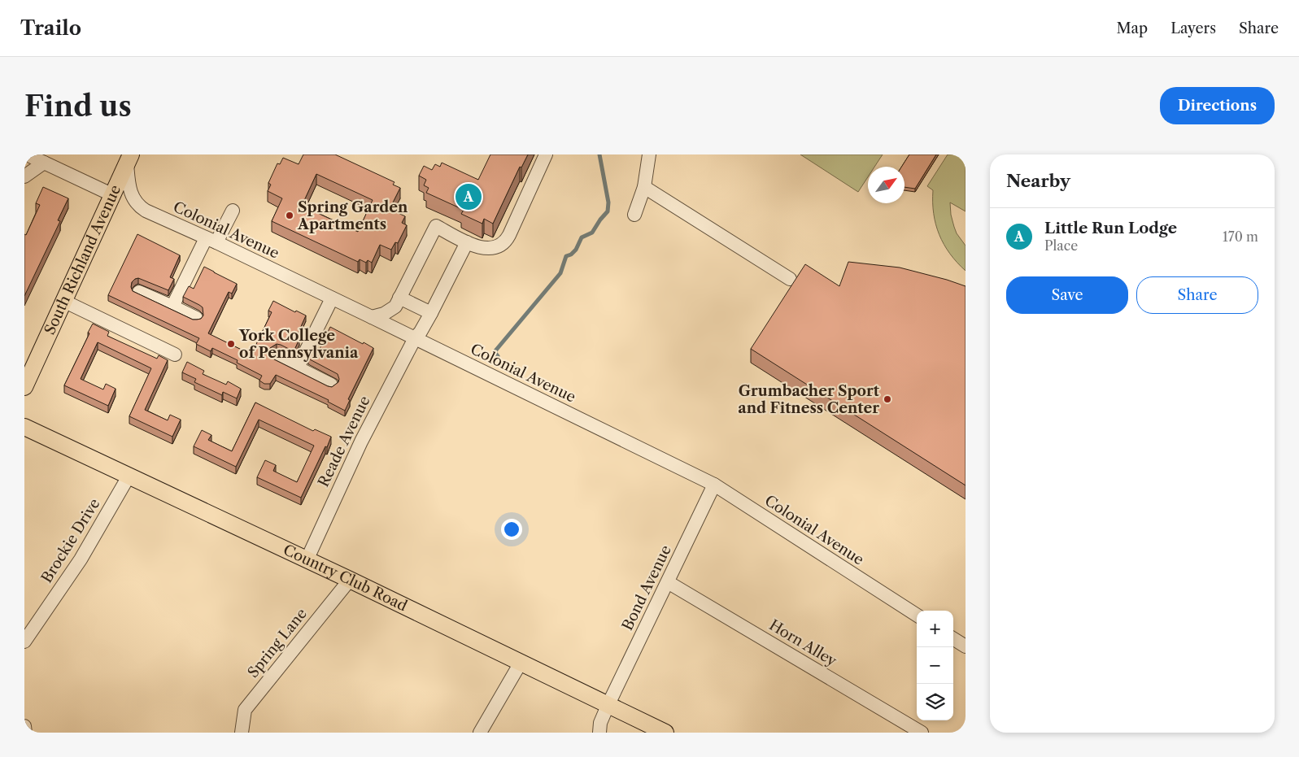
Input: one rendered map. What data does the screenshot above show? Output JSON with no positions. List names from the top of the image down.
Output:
{
  "streets": {
    "main road": ["South Richland Avenue", "Country Club Road"],
    "street": [
      "Colonial Avenue",
      "Reade Avenue",
      "Brockie Drive",
      "Bond Avenue",
      "Spring Lane",
      "Horn Alley"
    ]
  },
  "crossings": [
    ["Colonial Avenue", "South Richland Avenue"],
    ["Colonial Avenue", "Reade Avenue"],
    ["Colonial Avenue", "Bond Avenue"],
    ["Reade Avenue", "Country Club Road"],
    ["Brockie Drive", "Country Club Road"],
    ["Country Club Road", "Bond Avenue"],
    ["Country Club Road", "Spring Lane"],
    ["Bond Avenue", "Horn Alley"]
  ],
  "places": ["Spring Garden Apartments", "York College of Pennsylvania", "Grumbacher Sport and Fitness Center"],
  "north": "top right",
  "page": {
    "header": "Trailo",
    "nav": ["Map", "Layers", "Share"],
    "buttons": [
      "Directions",
      ["Save", "Share"]
    ],
    "title": "Find us",
    "heading": "Nearby",
    "pins": "A",
    "list": [
      {
        "mark": "A",
        "name": "Little Run Lodge",
        "note": "Place",
        "value": "170 m"
      }
    ],
    "map_buttons": ["+", "−"]
  }
}
